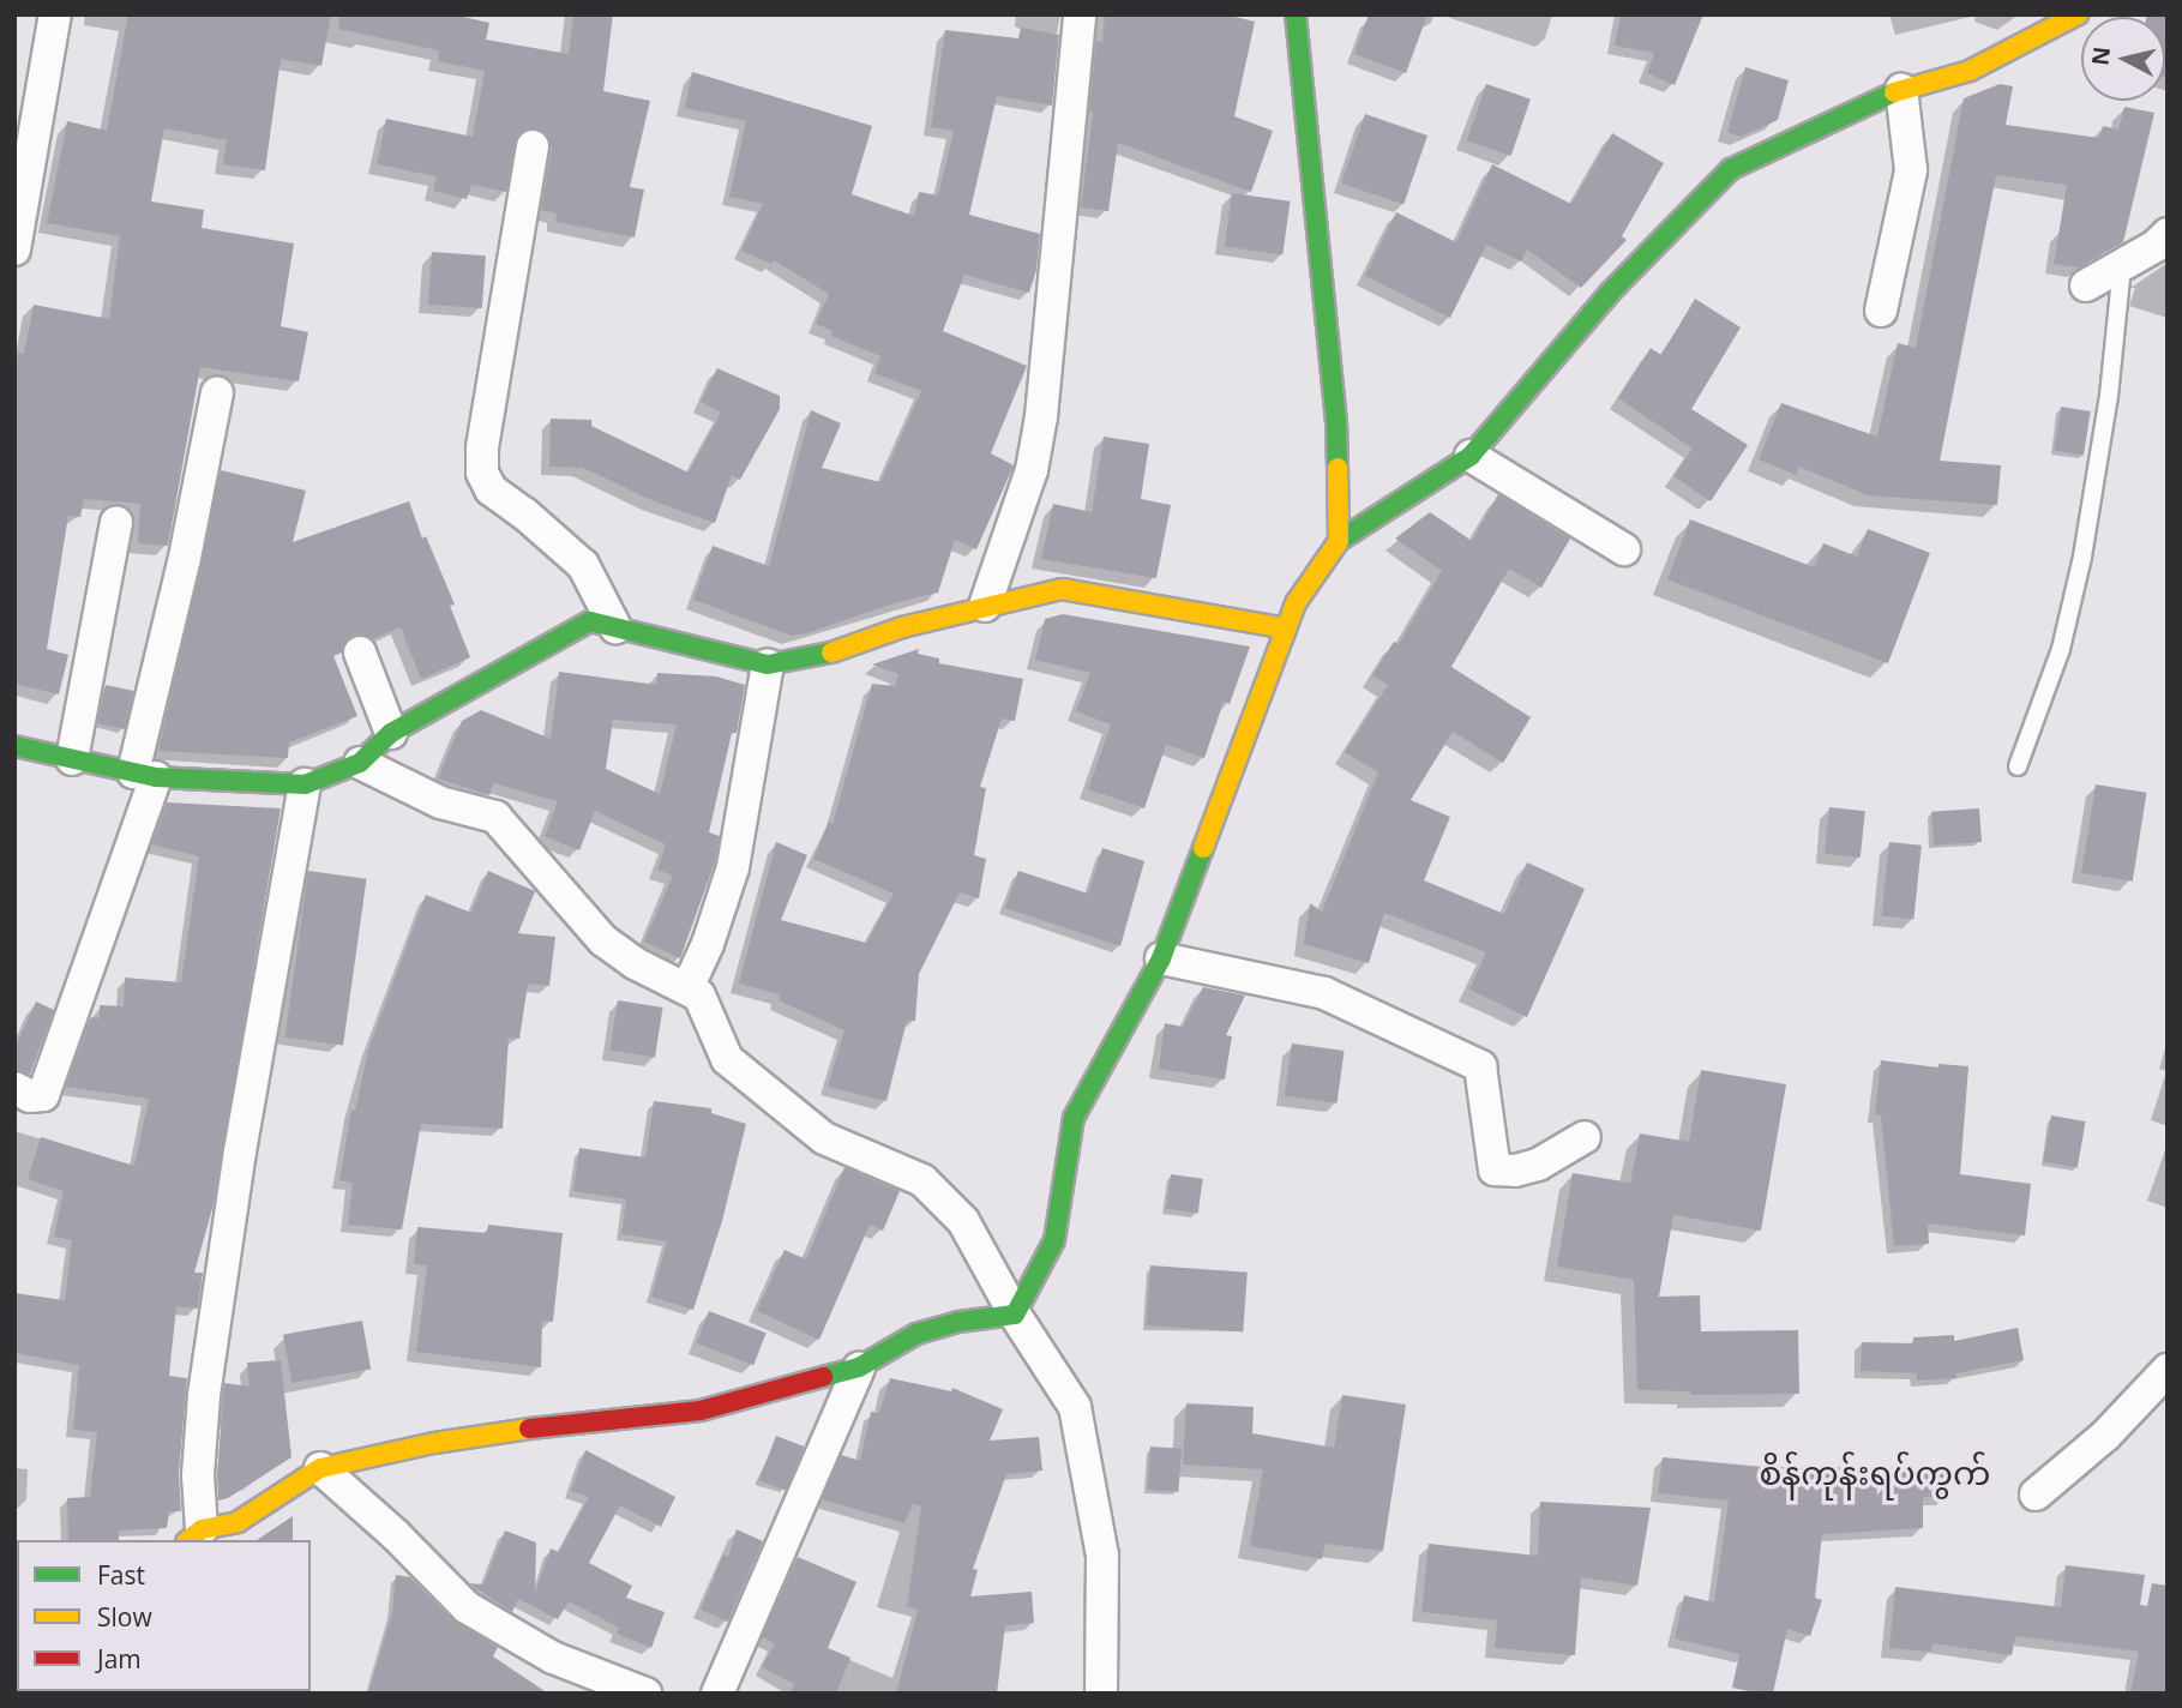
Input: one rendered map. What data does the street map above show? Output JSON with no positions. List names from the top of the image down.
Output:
{
  "districts": ["စိန်ကုန်းရပ်ကွက်"],
  "legend": ["Fast", "Slow", "Jam"],
  "north": "left"
}
